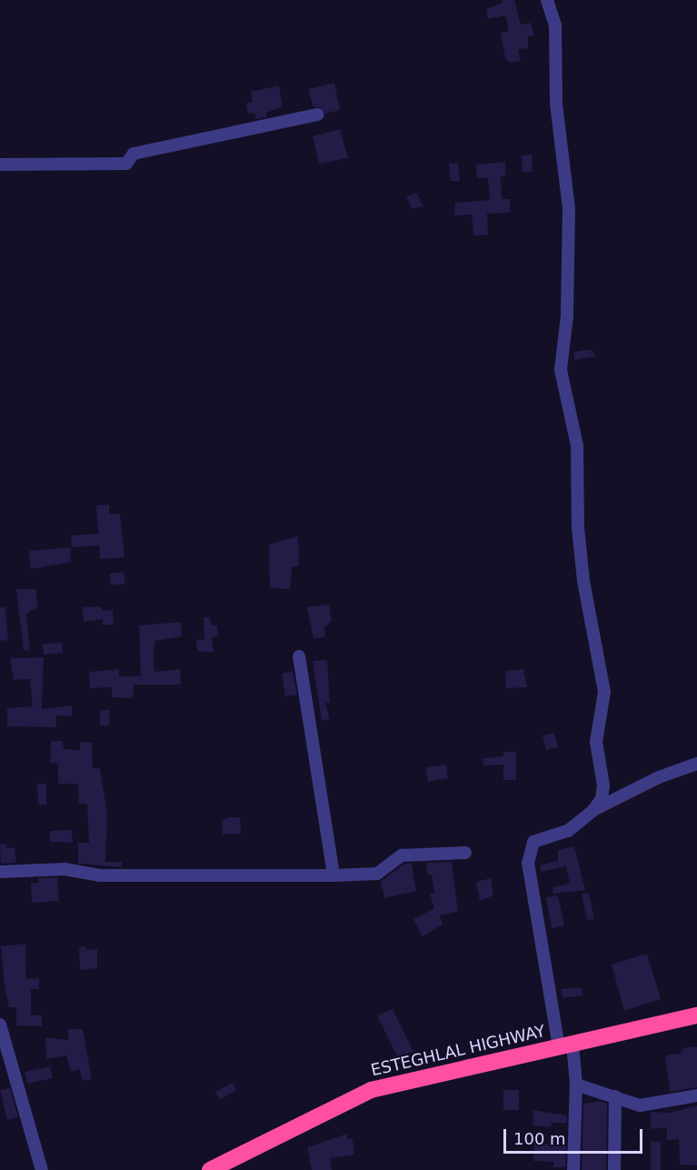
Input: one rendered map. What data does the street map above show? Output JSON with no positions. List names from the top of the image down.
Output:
{
  "streets": {
    "highway": ["ESTEGHLAL HIGHWAY"]
  },
  "scale_bar": "100 m"
}
